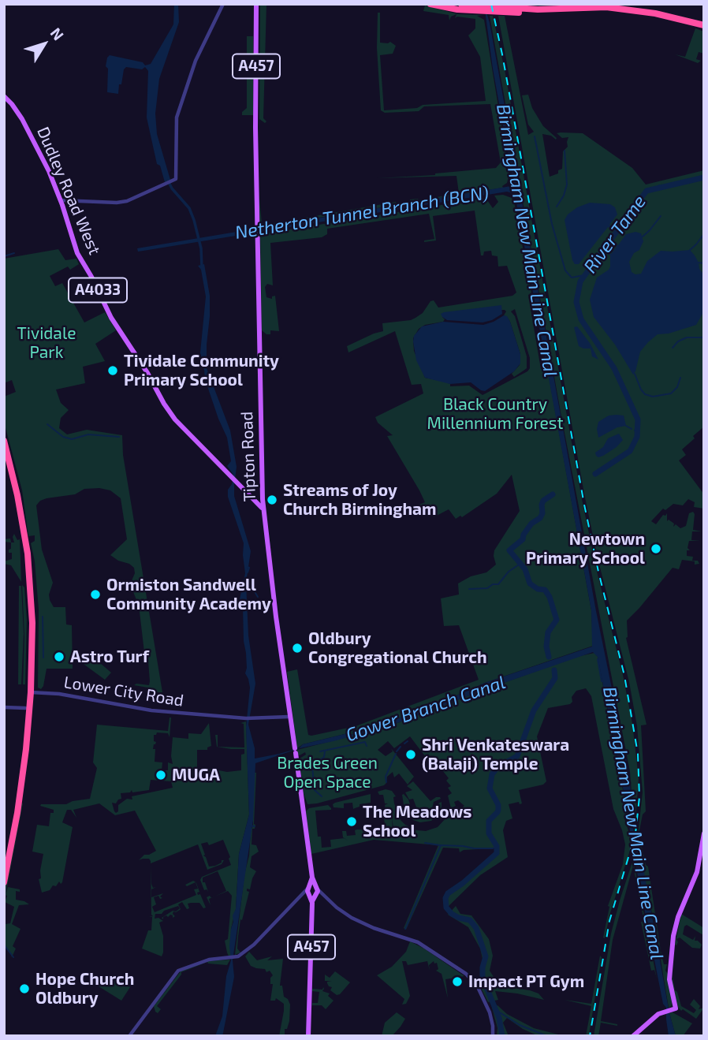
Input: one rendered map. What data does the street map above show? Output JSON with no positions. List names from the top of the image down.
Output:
{
  "streets": {
    "main road": [
      "A457",
      "Dudley Road West",
      "A4033",
      "Tipton Road"
    ],
    "street": ["Lower City Road"]
  },
  "crossings": [
    ["A457", "A4033"],
    ["A457", "Tipton Road"],
    ["A457", "Lower City Road"],
    ["Dudley Road West", "A4033"],
    ["A4033", "Tipton Road"]
  ],
  "water": [
    "Netherton Tunnel Branch (BCN)",
    "River Tame",
    "Birmingham New Main Line Canal",
    "Gower Branch Canal"
  ],
  "parks": ["Tividale Park", "Black Country Millennium Forest", "Brades Green Open Space"],
  "places": [
    "Tividale Community Primary School",
    "Streams of Joy Church Birmingham",
    "Newtown Primary School",
    "Ormiston Sandwell Community Academy",
    "Oldbury Congregational Church",
    "Astro Turf",
    "Shri Venkateswara (Balaji) Temple",
    "MUGA",
    "The Meadows School",
    "Impact PT Gym",
    "Hope Church Oldbury"
  ],
  "north": "top right"
}
